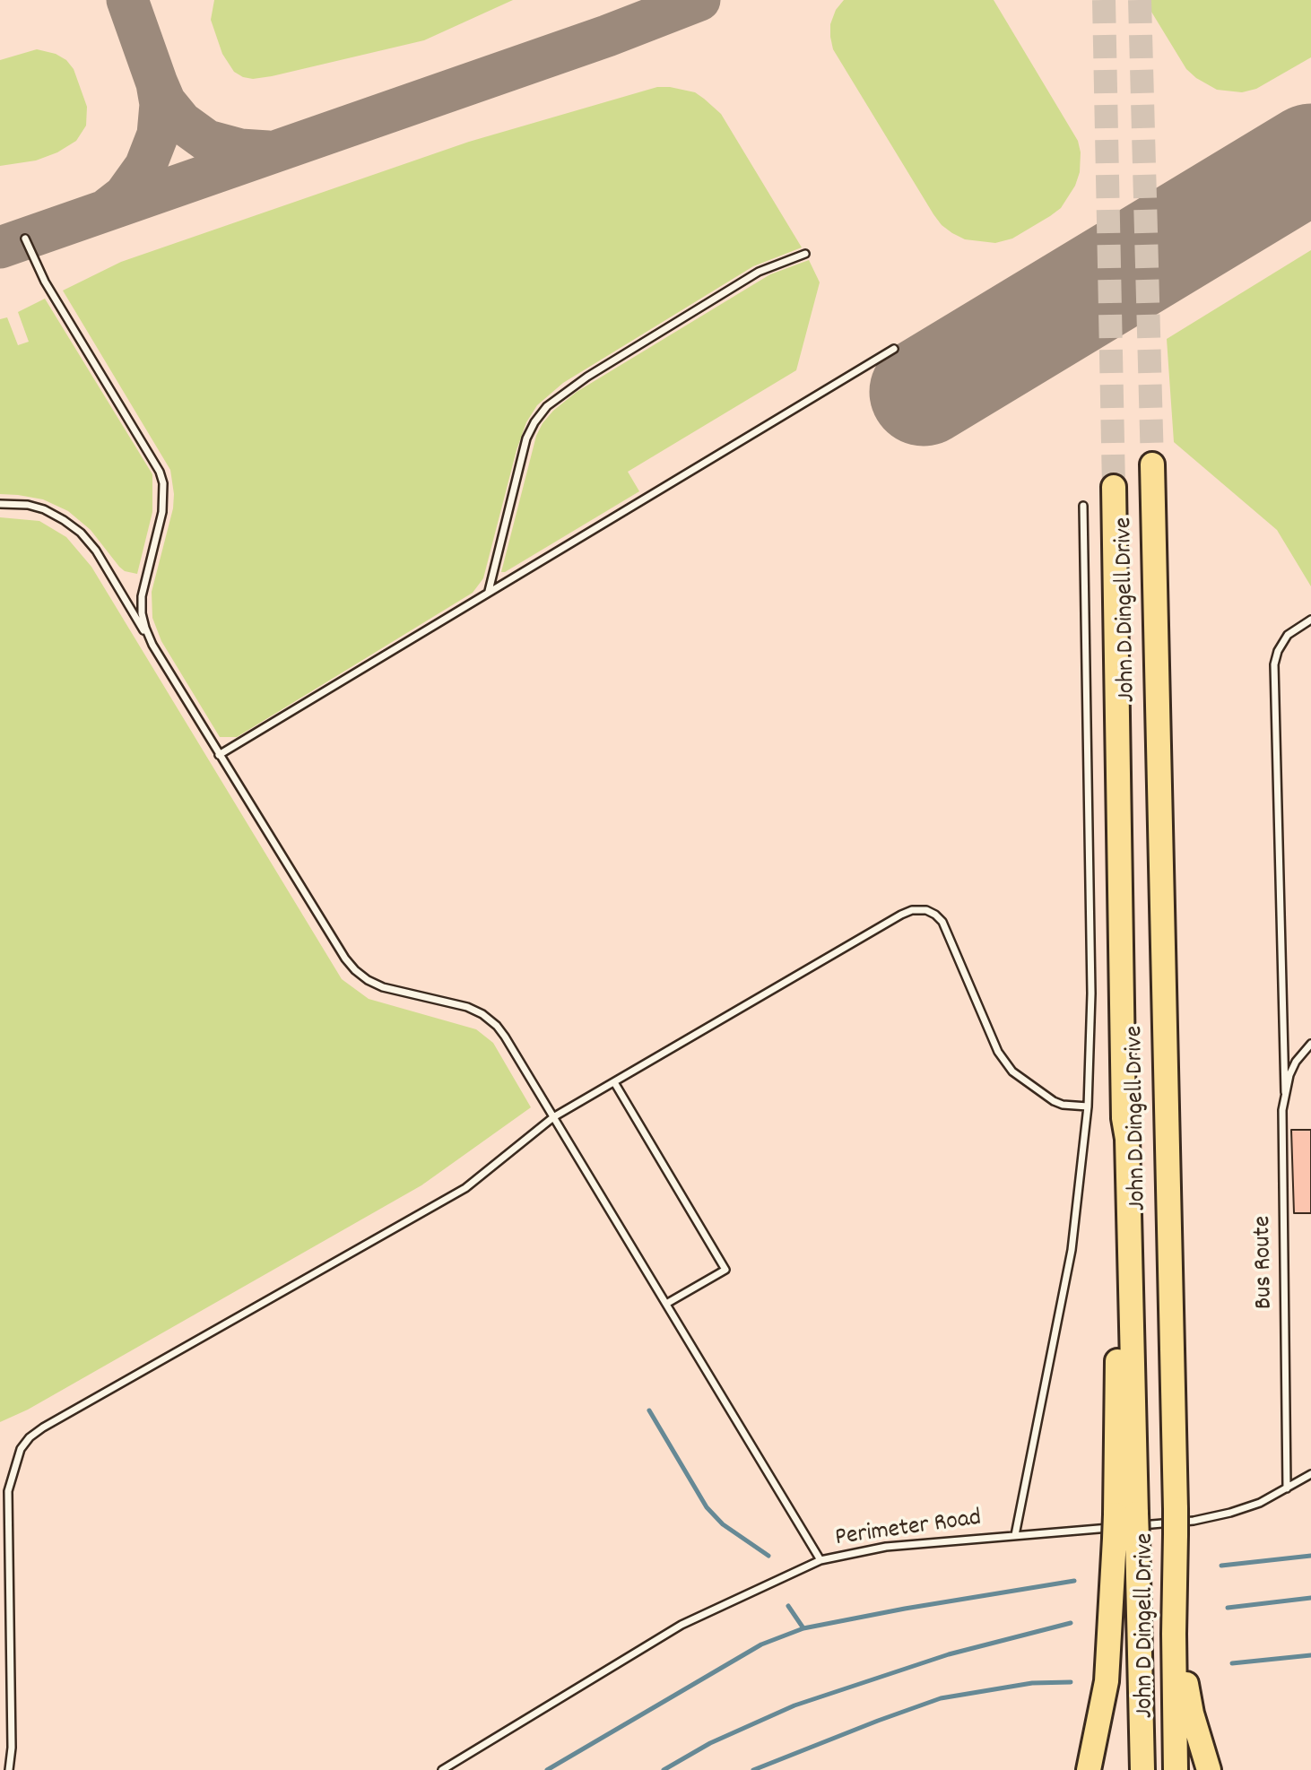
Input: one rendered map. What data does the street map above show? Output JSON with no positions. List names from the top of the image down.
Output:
{
  "streets": {
    "highway": ["John D Dingell Drive"],
    "lane": ["Bus Route", "Perimeter Road"]
  },
  "crossings": [
    ["John D Dingell Drive", "Perimeter Road"],
    ["Bus Route", "Perimeter Road"]
  ]
}
